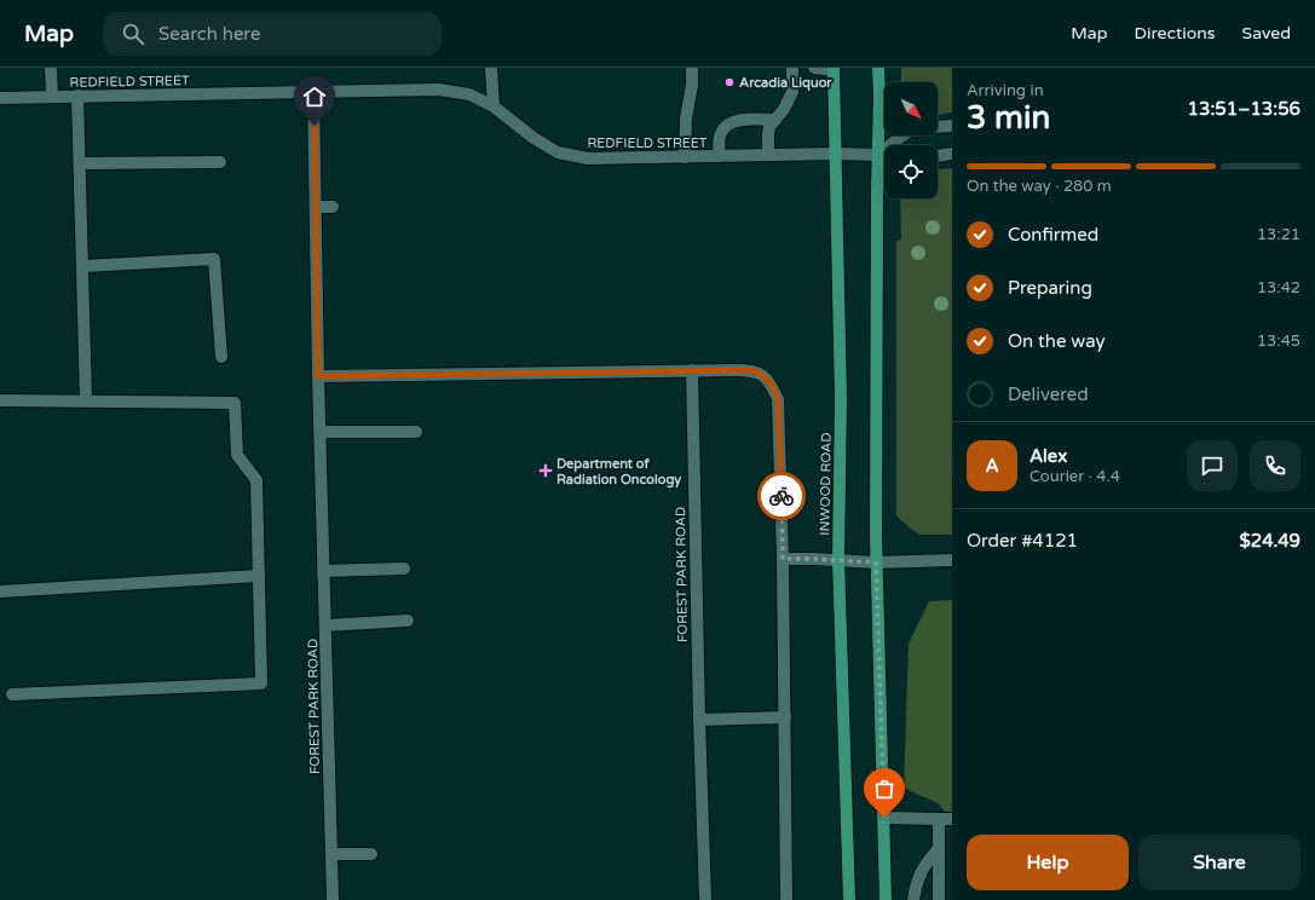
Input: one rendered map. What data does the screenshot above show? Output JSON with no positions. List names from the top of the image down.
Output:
{
  "streets": {
    "main road": ["INWOOD ROAD"],
    "street": ["REDFIELD STREET", "FOREST PARK ROAD"]
  },
  "crossings": [
    ["REDFIELD STREET", "INWOOD ROAD"],
    ["REDFIELD STREET", "FOREST PARK ROAD"]
  ],
  "places": {
    "other": ["Arcadia Liquor"],
    "health": ["Department of Radiation Oncology"]
  },
  "north": "bottom right",
  "page": {
    "header": "Map",
    "search": "Search here",
    "nav": ["Map", "Directions", "Saved"],
    "heading": ["3 min", "Arriving in", "13:51–13:56"],
    "panel": [
      "Alex",
      "Courier · 4.4",
      "Order #4121",
      "$24.49"
    ],
    "bar": "On the way · 280 m",
    "list": [
      ["Confirmed", "13:21"],
      ["Preparing", "13:42"],
      ["On the way", "13:45"],
      "Delivered"
    ],
    "round": "A",
    "buttons": ["Help", "Share"]
  }
}
